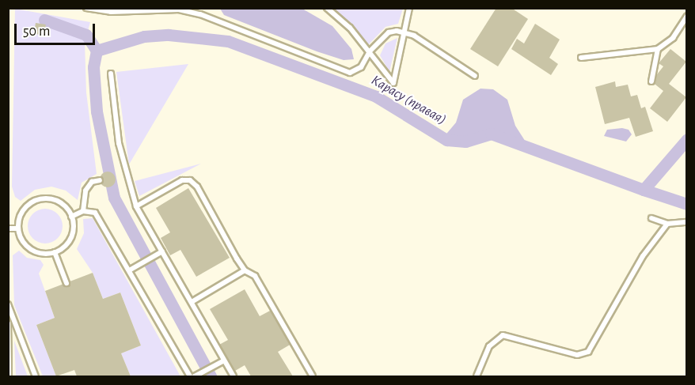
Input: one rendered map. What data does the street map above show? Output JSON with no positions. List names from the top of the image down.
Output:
{
  "water": ["Карасу (правая)"],
  "scale_bar": "50 m"
}
